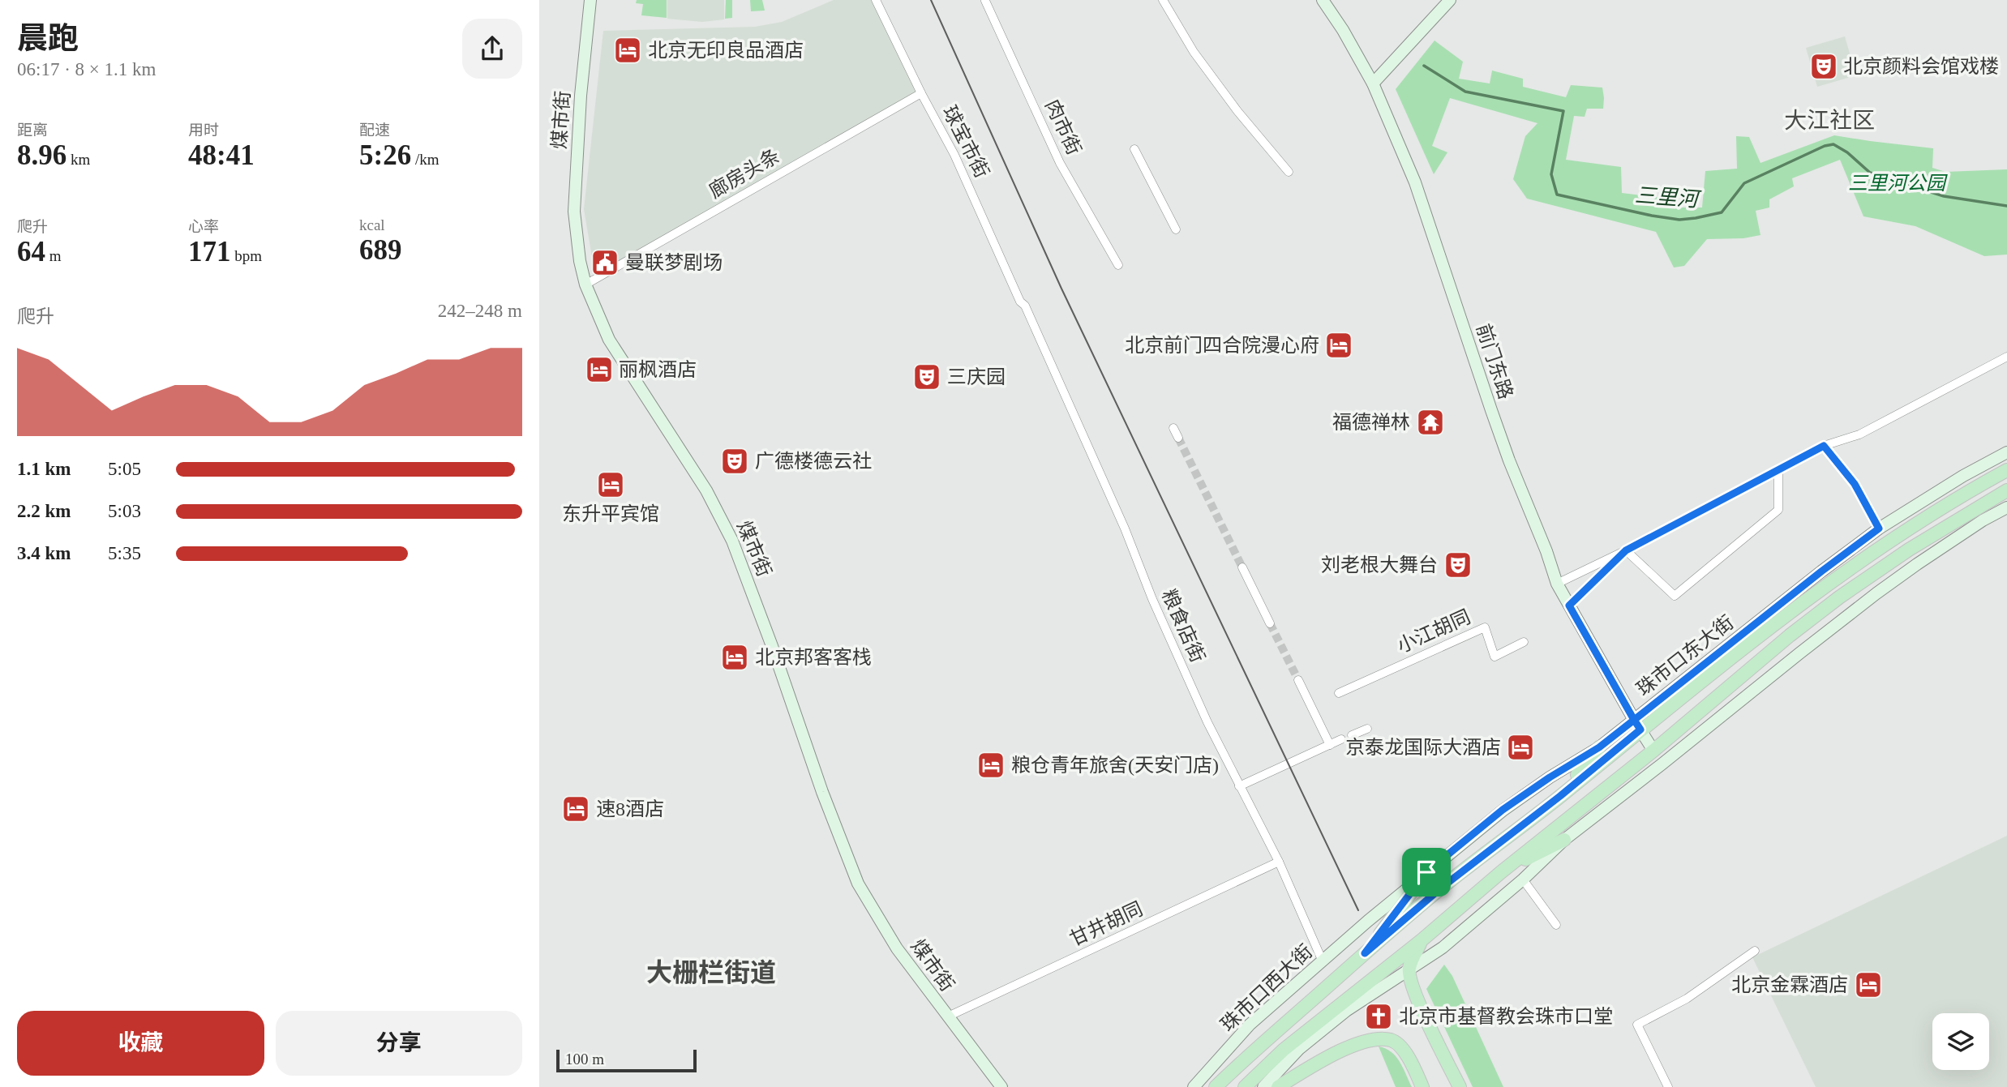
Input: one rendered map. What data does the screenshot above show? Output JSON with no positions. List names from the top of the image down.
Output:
{
  "streets": {
    "main road": ["珠市口东大街", "珠市口西大街"],
    "street": [
      "煤市街",
      "肉市街",
      "球宝市街",
      "廊房头条",
      "前门东路",
      "粮食店街",
      "小江胡同",
      "甘井胡同"
    ]
  },
  "crossings": [
    ["煤市街", "廊房头条"],
    ["煤市街", "甘井胡同"],
    ["球宝市街", "廊房头条"],
    ["球宝市街", "粮食店街"],
    ["前门东路", "珠市口东大街"],
    ["粮食店街", "甘井胡同"],
    ["粮食店街", "珠市口西大街"],
    ["珠市口东大街", "珠市口西大街"]
  ],
  "districts": ["大江社区", "大栅栏街道"],
  "water": ["三里河"],
  "parks": ["三里河公园"],
  "places": {
    "hotel": [
      "北京无印良品酒店",
      "北京前门四合院漫心府",
      "丽枫酒店",
      "东升平宾馆",
      "北京邦客客栈",
      "京泰龙国际大酒店",
      "粮仓青年旅舍(天安门店)",
      "速8酒店",
      "北京金霖酒店"
    ],
    "theatre": [
      "北京颜料会馆戏楼",
      "三庆园",
      "广德楼德云社",
      "刘老根大舞台"
    ],
    "public building": ["曼联梦剧场"],
    "temple": ["福德禅林"],
    "church": ["北京市基督教会珠市口堂"]
  },
  "scale_bar": "100 m",
  "page": {
    "heading": ["晨跑", "06:17 · 8 × 1.1 km"],
    "stats": [
      ["距离", "8.96 km"],
      ["用时", "48:41"],
      ["配速", "5:26 /km"],
      ["爬升", "64 m"],
      ["心率", "171 bpm"],
      ["kcal", "689"]
    ],
    "chart": ["爬升", "242–248 m"],
    "list": [
      {
        "name": "1.1 km",
        "note": "5:05"
      },
      {
        "name": "2.2 km",
        "note": "5:03"
      },
      {
        "name": "3.4 km",
        "note": "5:35"
      }
    ],
    "buttons": ["收藏", "分享"],
    "scale": "100 m"
  }
}
